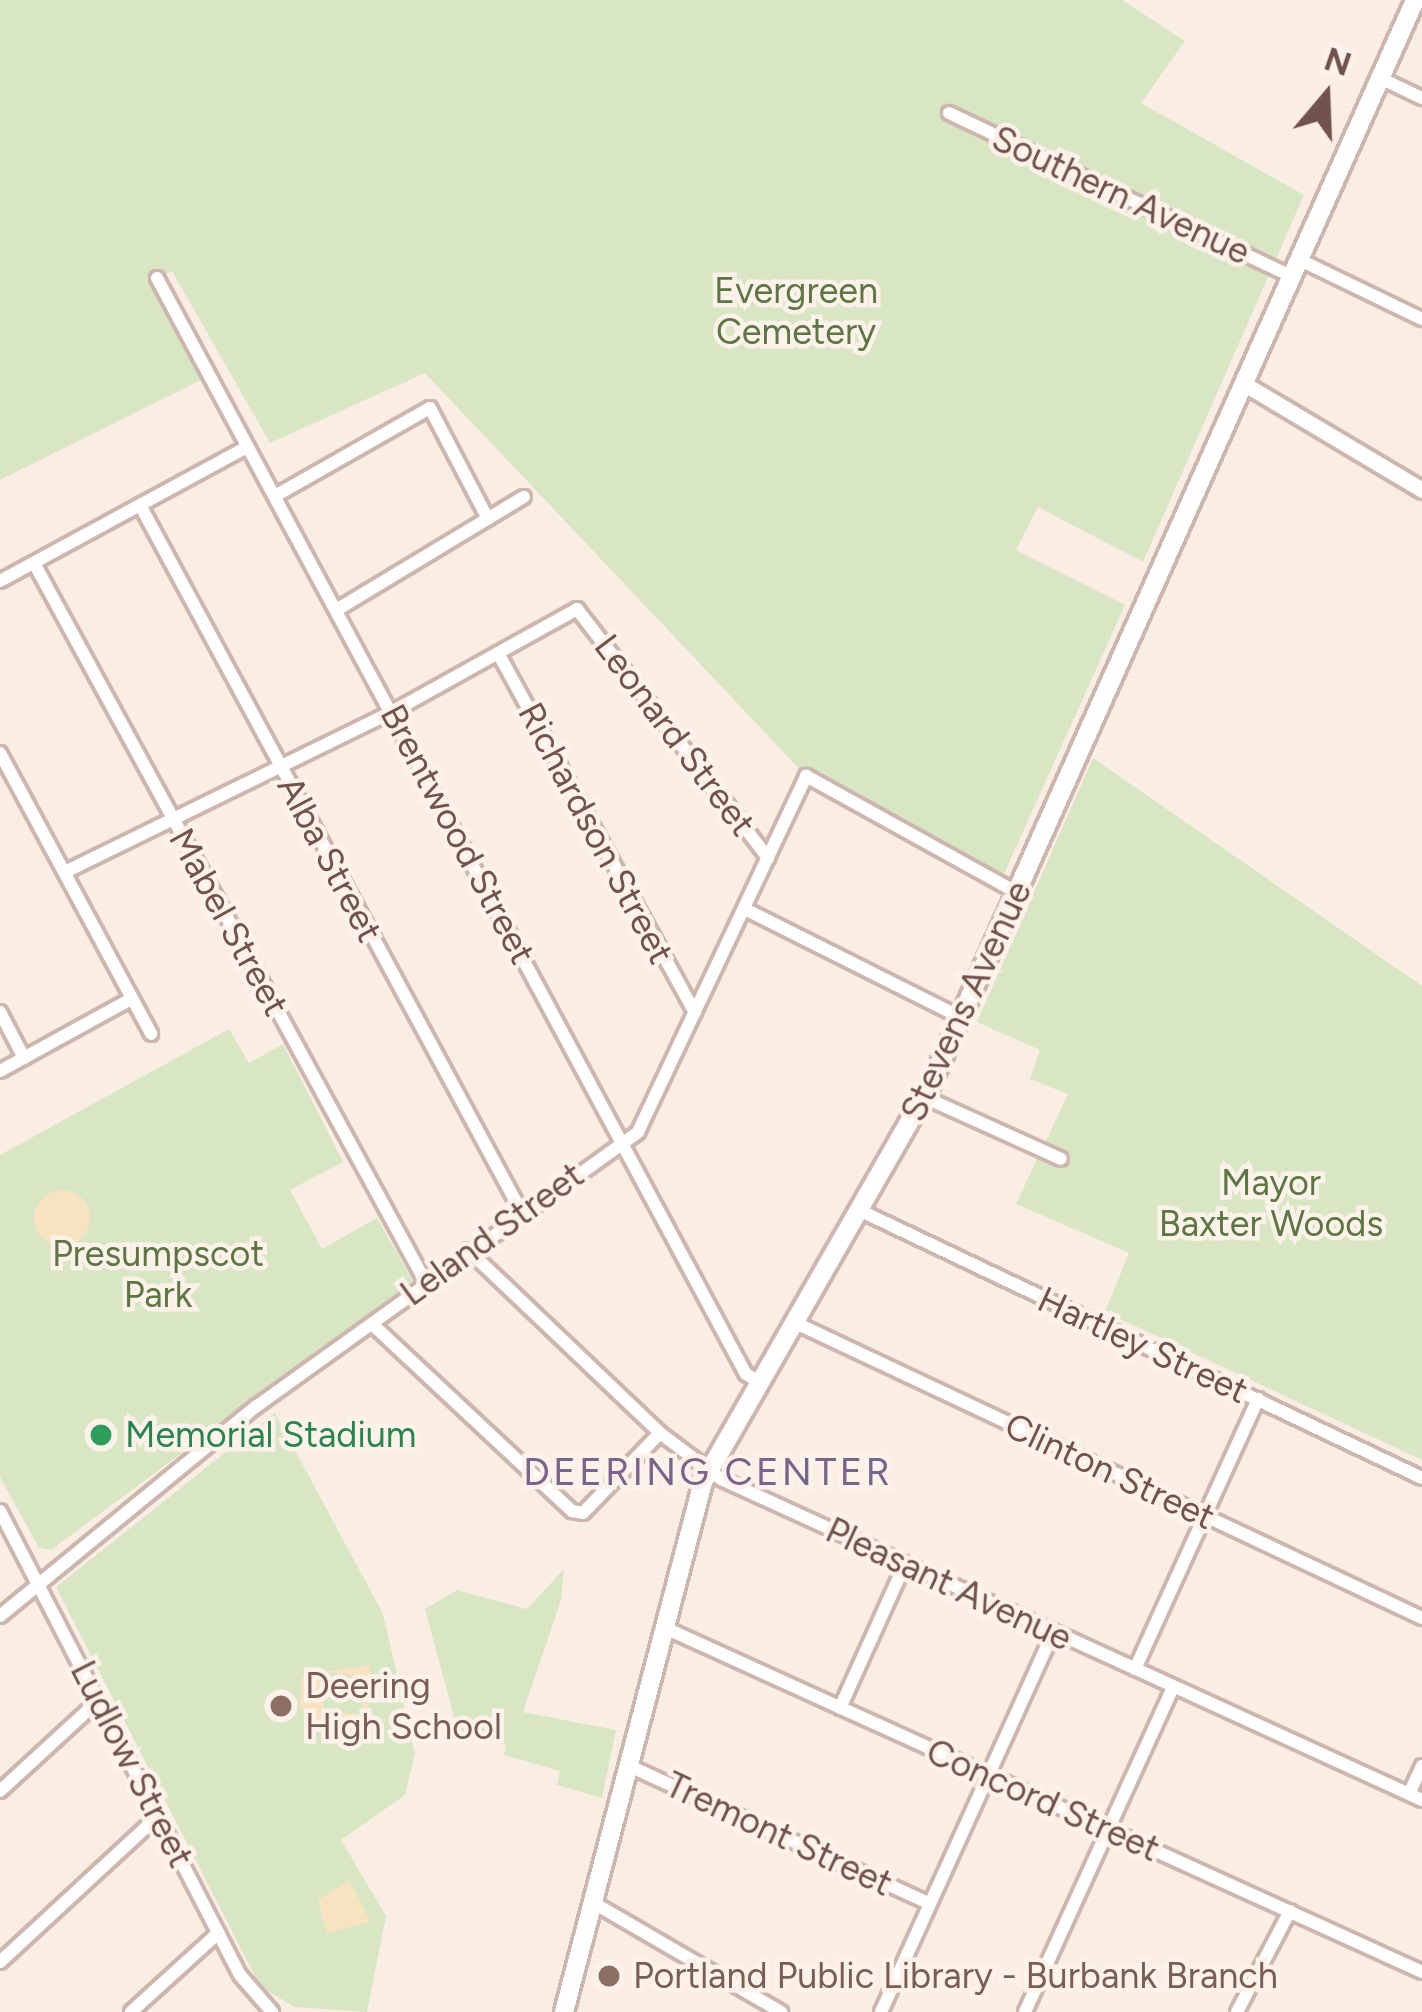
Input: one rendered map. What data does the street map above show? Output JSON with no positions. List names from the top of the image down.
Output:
{
  "streets": {
    "main road": ["Stevens Avenue"],
    "street": [
      "Southern Avenue",
      "Leonard Street",
      "Richardson Street",
      "Brentwood Street",
      "Alba Street",
      "Mabel Street",
      "Leland Street",
      "Hartley Street",
      "Clinton Street",
      "Pleasant Avenue",
      "Ludlow Street",
      "Concord Street",
      "Tremont Street"
    ]
  },
  "crossings": [
    ["Southern Avenue", "Stevens Avenue"],
    ["Leonard Street", "Richardson Street"],
    ["Leonard Street", "Leland Street"],
    ["Richardson Street", "Leland Street"],
    ["Brentwood Street", "Stevens Avenue"],
    ["Brentwood Street", "Leland Street"],
    ["Alba Street", "Leland Street"],
    ["Mabel Street", "Leland Street"],
    ["Stevens Avenue", "Leland Street"],
    ["Stevens Avenue", "Hartley Street"],
    ["Stevens Avenue", "Clinton Street"],
    ["Stevens Avenue", "Pleasant Avenue"],
    ["Stevens Avenue", "Concord Street"],
    ["Stevens Avenue", "Tremont Street"],
    ["Leland Street", "Pleasant Avenue"],
    ["Leland Street", "Ludlow Street"]
  ],
  "districts": ["DEERING CENTER"],
  "parks": ["Evergreen Cemetery", "Mayor Baxter Woods", "Presumpscot Park"],
  "places": ["Memorial Stadium", "Deering High School", "Portland Public Library - Burbank Branch"],
  "north": "top"
}
